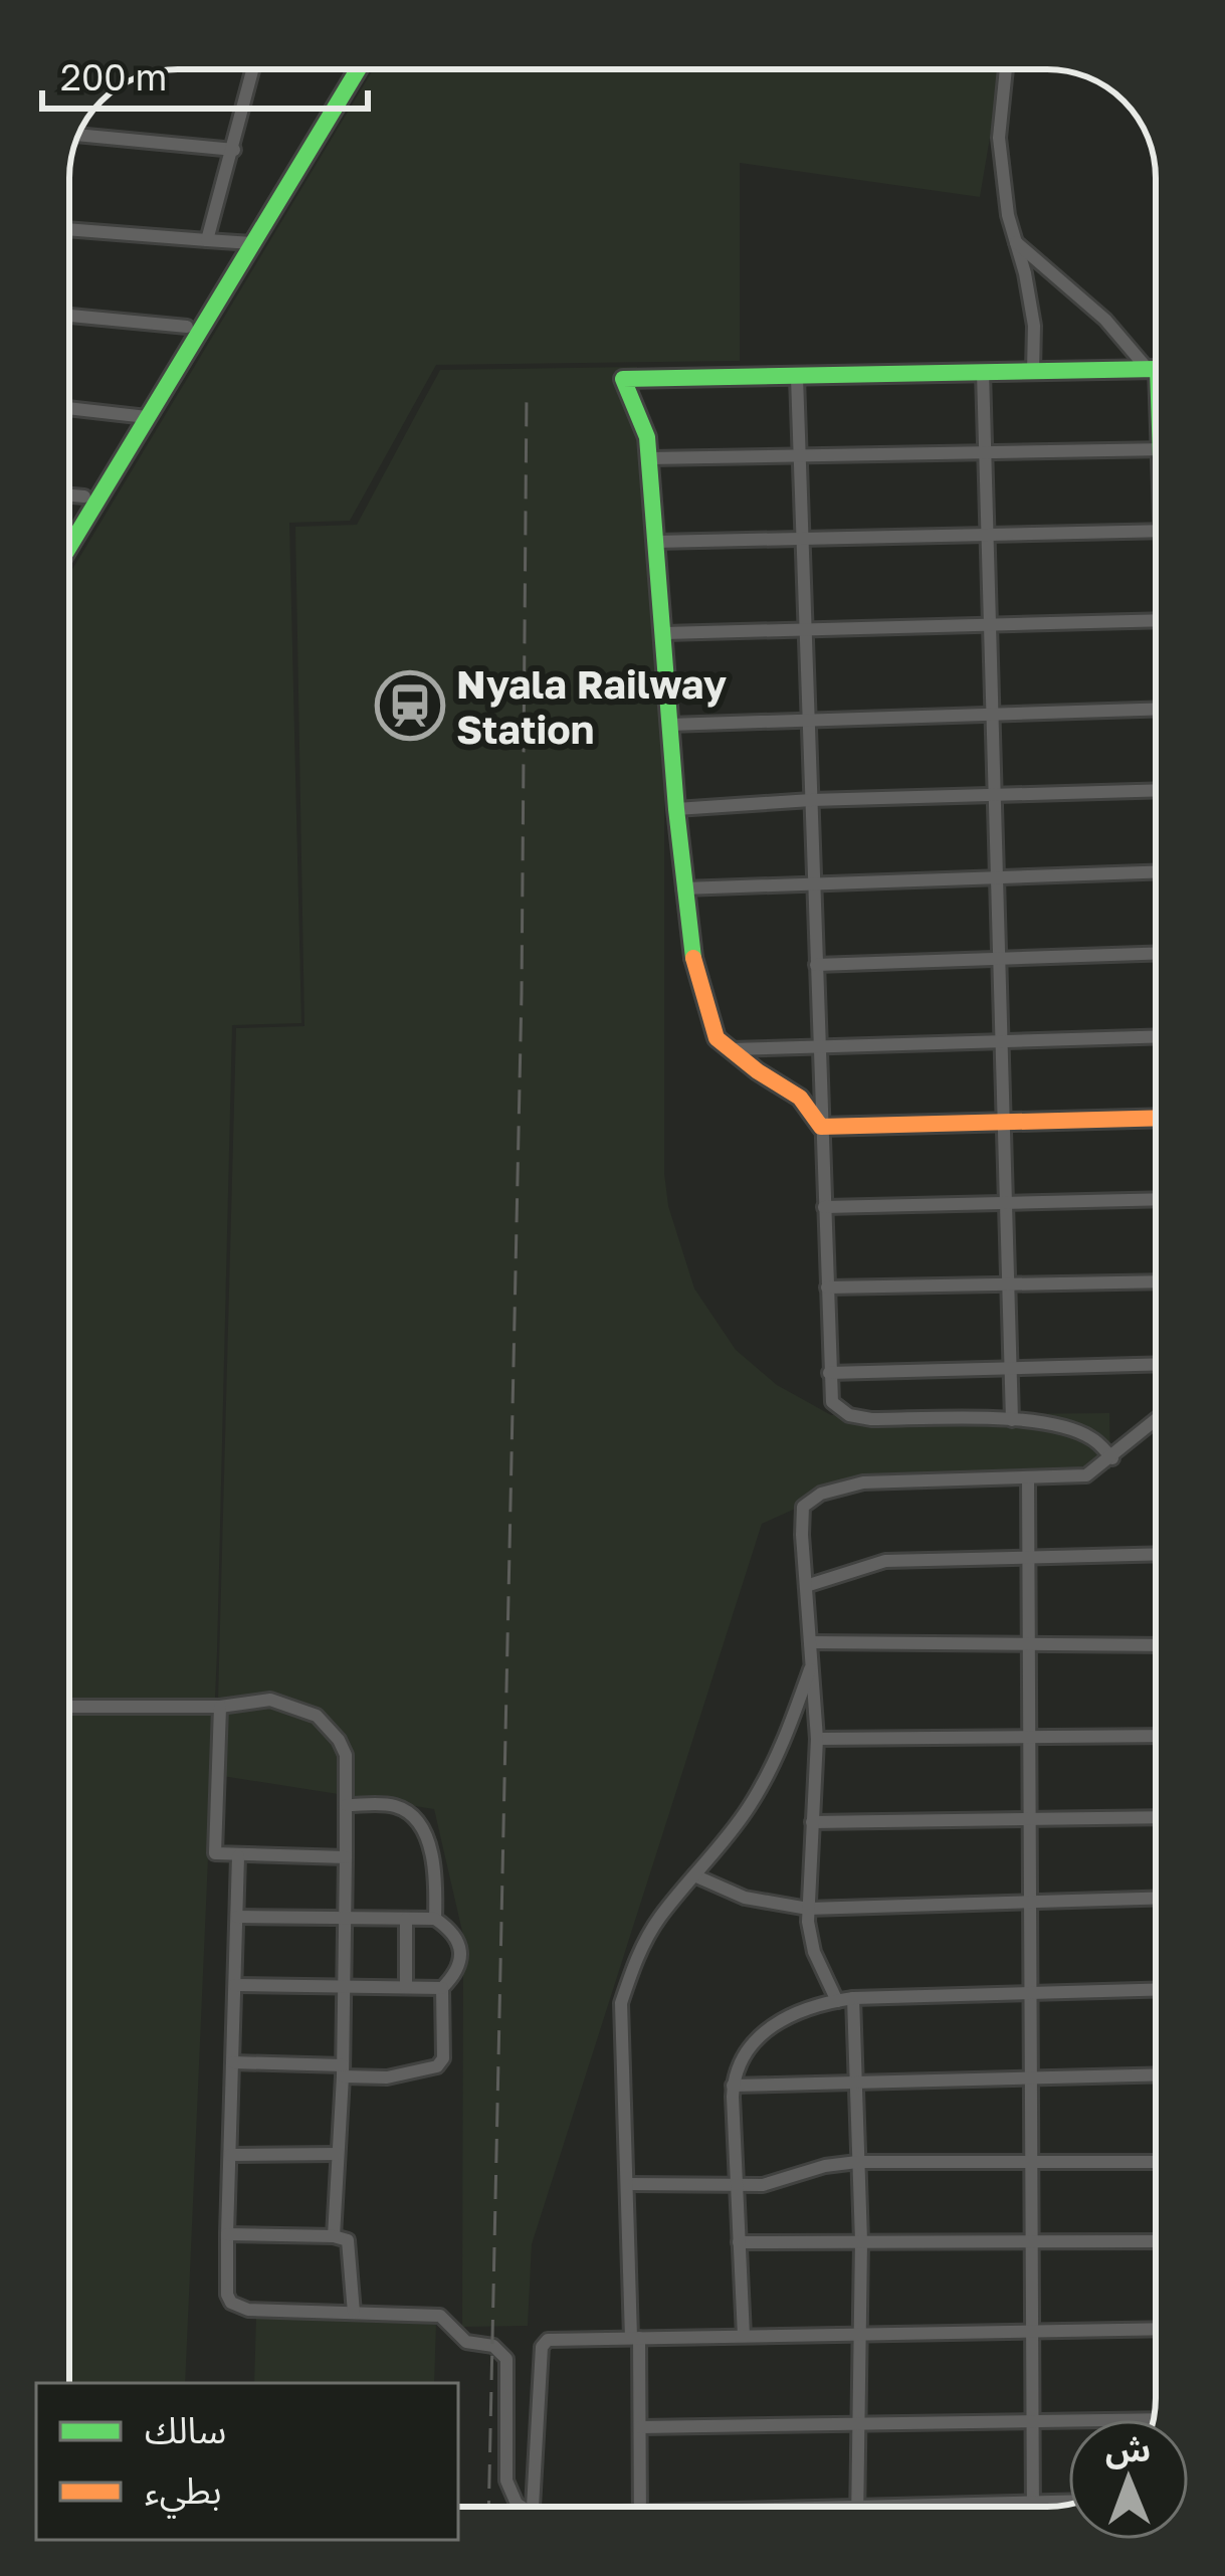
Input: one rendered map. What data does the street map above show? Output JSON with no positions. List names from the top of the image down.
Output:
{
  "places": {
    "station": ["Nyala Railway Station"]
  },
  "legend": ["سالك", "بطيء"],
  "scale_bar": "200 m",
  "north": "top"
}
